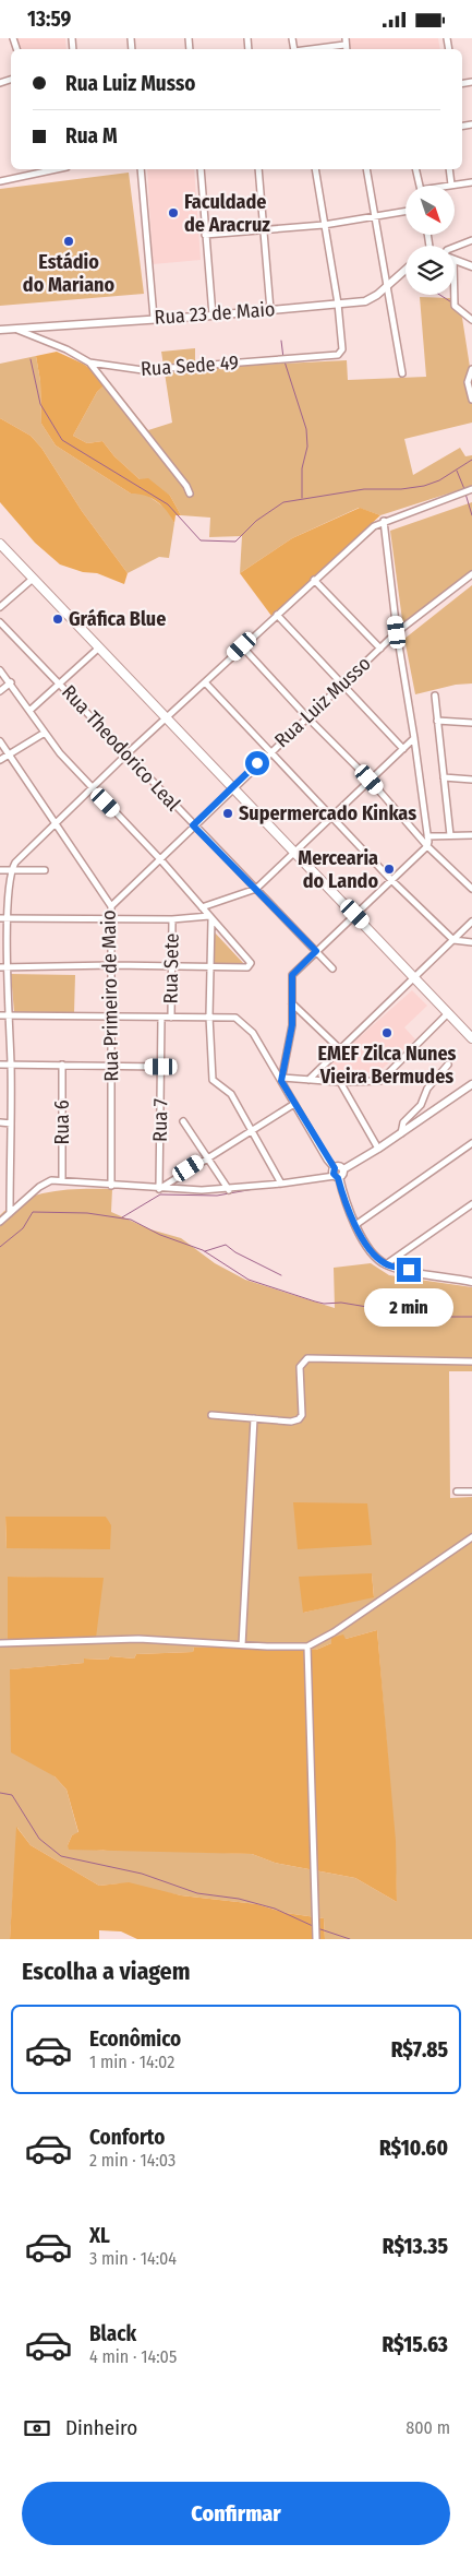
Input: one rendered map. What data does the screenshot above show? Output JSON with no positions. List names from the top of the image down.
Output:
{
  "streets": {
    "street": [
      "Rua 23 de Maio",
      "Rua Sede 49",
      "Rua Luiz Musso",
      "Rua Theodorico Leal",
      "Rua Sete",
      "Rua Primeiro de Maio",
      "Rua 7",
      "Rua 6"
    ]
  },
  "crossings": [
    ["Rua 23 de Maio", "Rua Sede 49"],
    ["Rua Luiz Musso", "Rua Theodorico Leal"],
    ["Rua Luiz Musso", "Rua Primeiro de Maio"]
  ],
  "places": [
    "Faculdade de Aracruz",
    "Estádio do Mariano",
    "Gráfica Blue",
    "Supermercado Kinkas",
    "Mercearia do Lando",
    "EMEF Zilca Nunes Vieira Bermudes"
  ],
  "north": "bottom right",
  "page": {
    "status": "13:59",
    "banner": ["Rua Luiz Musso", "Rua M"],
    "bubble": "2 min",
    "heading": "Escolha a viagem",
    "list": [
      {
        "name": "Econômico",
        "note": "1 min · 14:02",
        "value": "R$7.85"
      },
      {
        "name": "Conforto",
        "note": "2 min · 14:03",
        "value": "R$10.60"
      },
      {
        "name": "XL",
        "note": "3 min · 14:04",
        "value": "R$13.35"
      },
      {
        "name": "Black",
        "note": "4 min · 14:05",
        "value": "R$15.63"
      }
    ],
    "pay": ["Dinheiro", "800 m"],
    "buttons": "Confirmar"
  }
}
